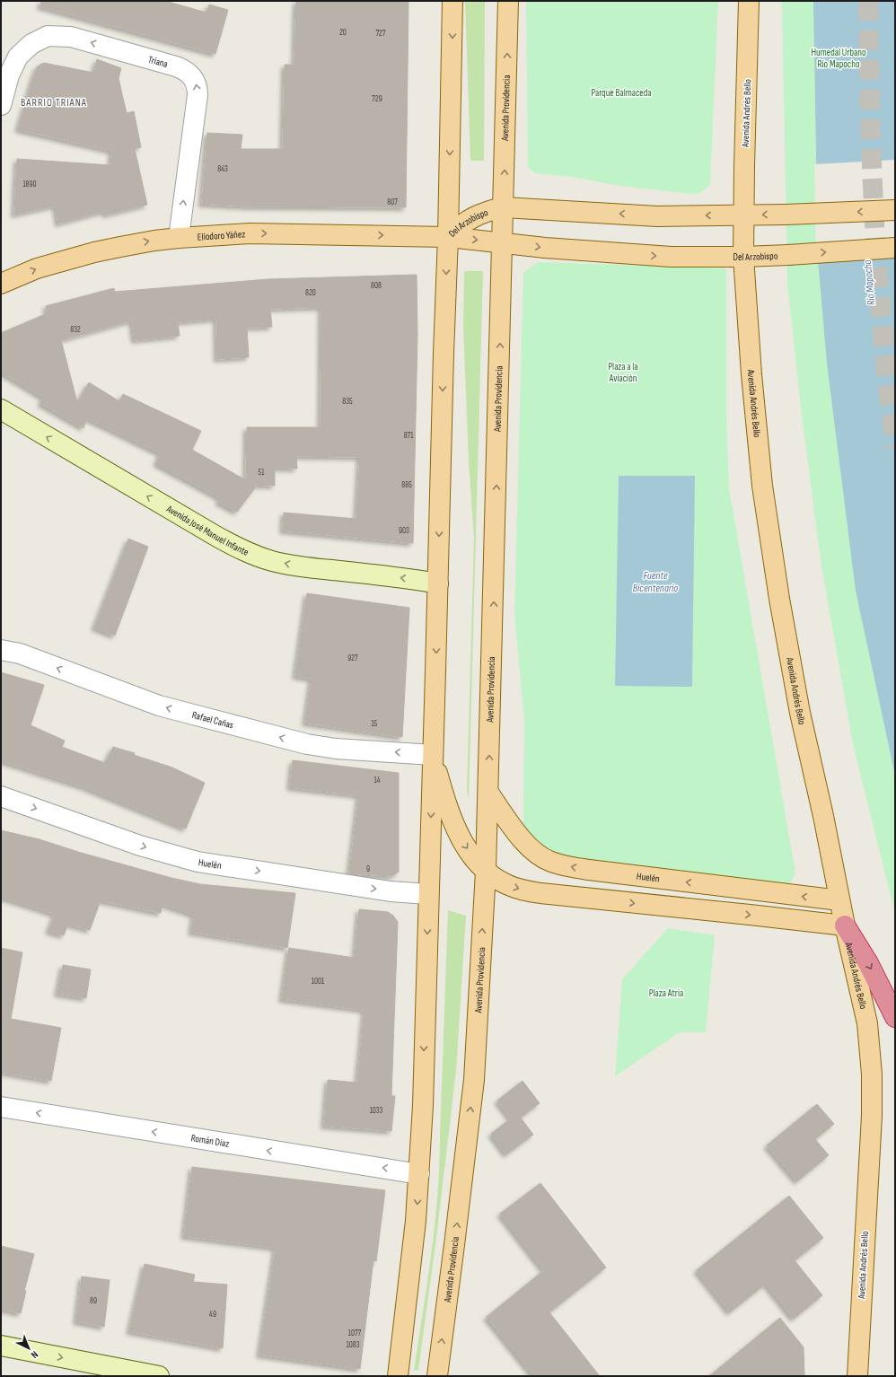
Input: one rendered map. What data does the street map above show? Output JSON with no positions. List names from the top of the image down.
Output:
{
  "streets": {
    "main road": [
      "Avenida Providencia",
      "Avenida Andrés Bello",
      "Del Arzobispo",
      "Eliodoro Yáñez",
      "Huelén"
    ],
    "street": [
      "Triana",
      "Avenida José Manuel Infante",
      "Rafael Cañas",
      "Román Díaz"
    ]
  },
  "crossings": [
    ["Triana", "Eliodoro Yáñez"],
    ["Avenida Providencia", "Del Arzobispo"],
    ["Avenida Providencia", "Huelén"],
    ["Avenida Andrés Bello", "Del Arzobispo"],
    ["Avenida Andrés Bello", "Huelén"],
    ["Del Arzobispo", "Eliodoro Yáñez"]
  ],
  "one_way": [
    "Eliodoro Yáñez",
    "Avenida José Manuel Infante",
    "Rafael Cañas",
    "Román Díaz"
  ],
  "districts": ["BARRIO TRIANA"],
  "water": ["Río Mapocho", "Fuente Bicentenario"],
  "parks": [
    "Humedal Urbano Río Mapocho",
    "Parque Balmaceda",
    "Plaza a la Aviación",
    "Plaza Atria"
  ],
  "house_numbers": [
    "20",
    "727",
    "729",
    "843",
    "1890",
    "807",
    "808",
    "820",
    "832",
    "835",
    "871",
    "51",
    "885",
    "903",
    "927",
    "15",
    "14",
    "9",
    "1001",
    "1033",
    "89",
    "49",
    "1077",
    "1083"
  ],
  "north": "bottom right"
}
